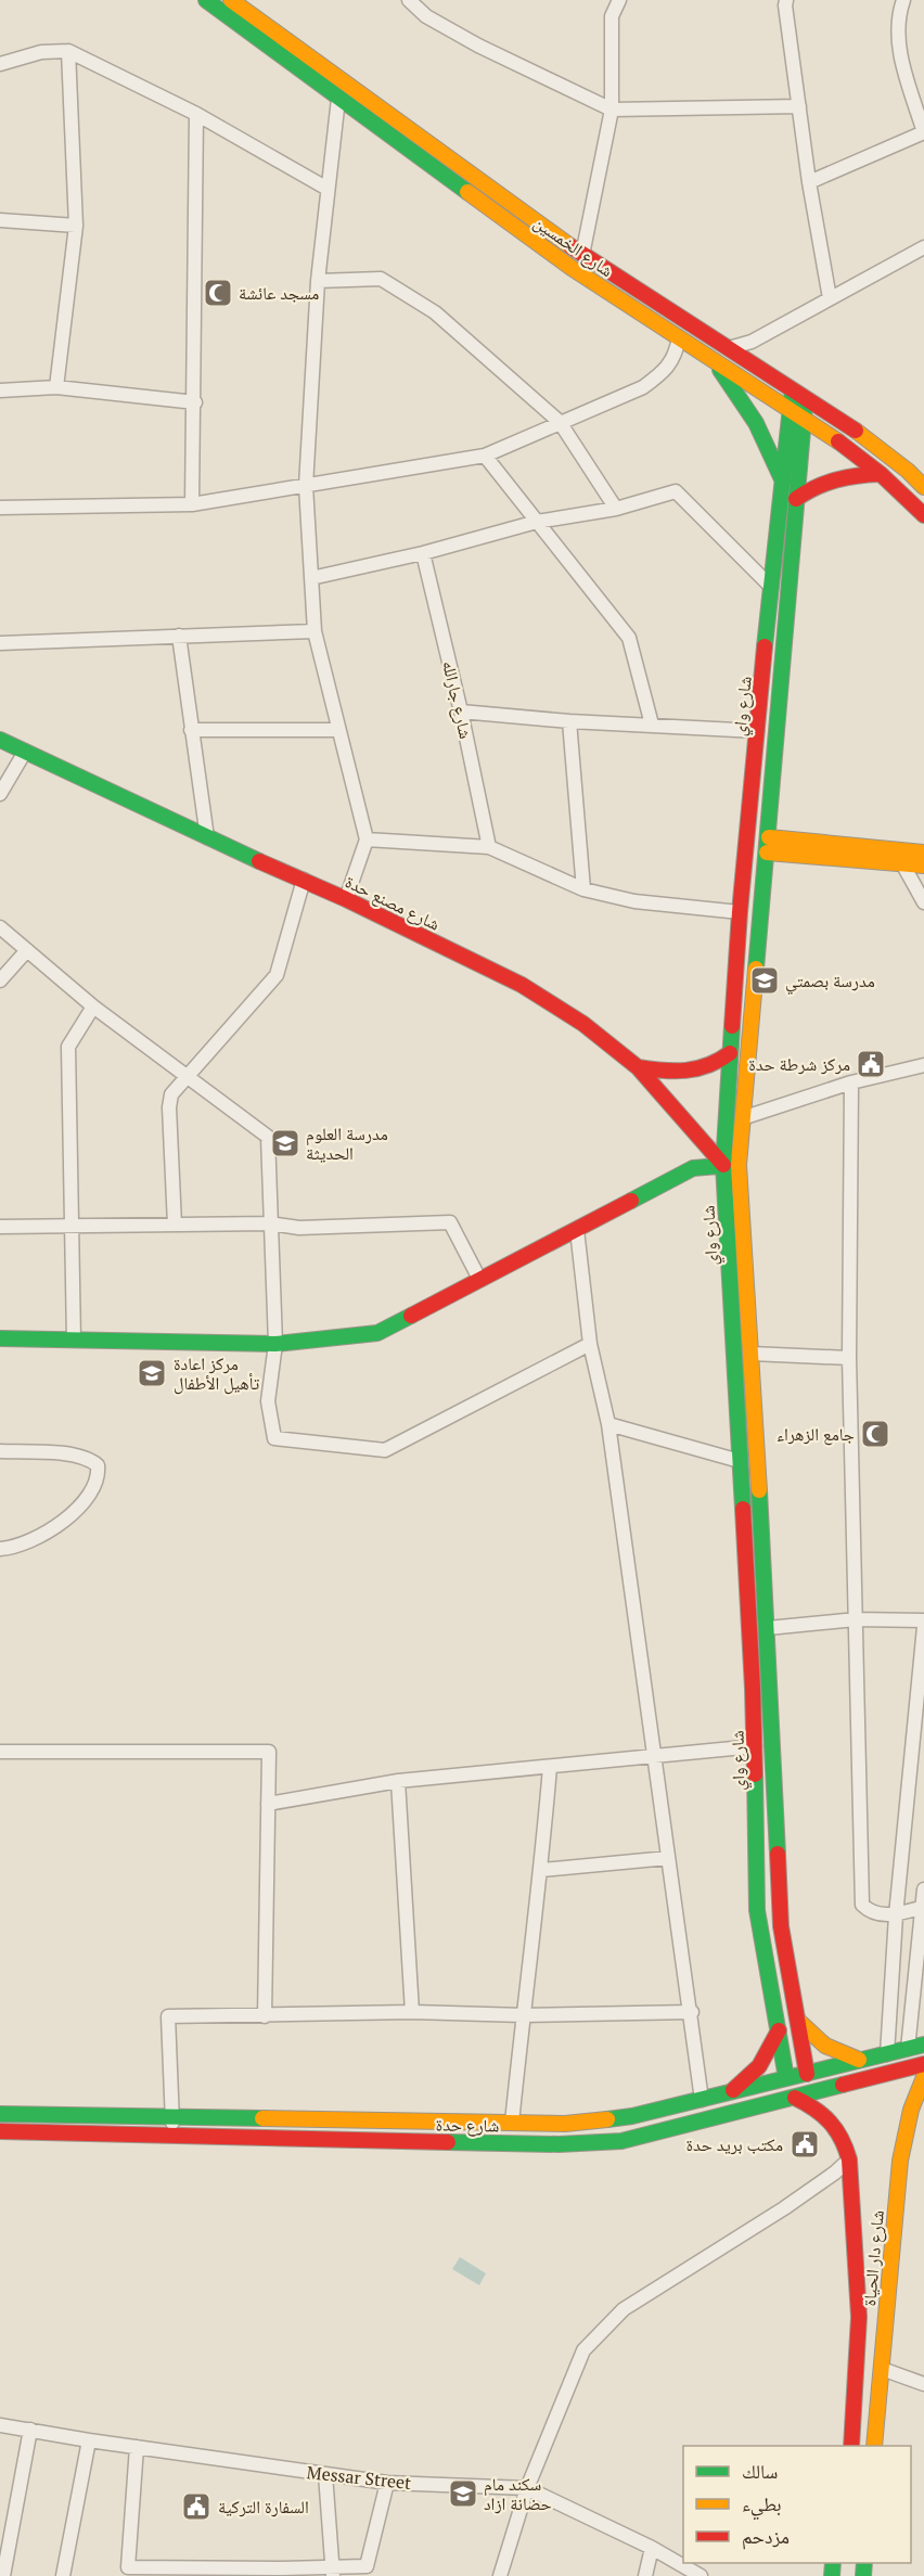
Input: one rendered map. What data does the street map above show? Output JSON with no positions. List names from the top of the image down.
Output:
{
  "streets": {
    "street": [
      "شارع الخمسين",
      "شارع جارالله",
      "شارع واي",
      "شارع مصنع حدة",
      "شارع حدة",
      "شارع دار الحياة",
      "Messar Street"
    ]
  },
  "crossings": [
    ["شارع الخمسين", "شارع واي"],
    ["شارع واي", "شارع مصنع حدة"],
    ["شارع واي", "شارع حدة"],
    ["شارع حدة", "شارع دار الحياة"]
  ],
  "places": {
    "mosque": ["مسجد عائشة", "جامع الزهراء"],
    "school or university": [
      "مدرسة بصمتي",
      "مدرسة العلوم الحديثة",
      "مركز اعادة تأهيل الأطفال",
      "سكند مام حضانة ازاد"
    ],
    "public building": ["مركز شرطة حدة", "مكتب بريد حدة", "السفارة التركية"]
  },
  "legend": ["سالك", "بطيء", "مزدحم"]
}
